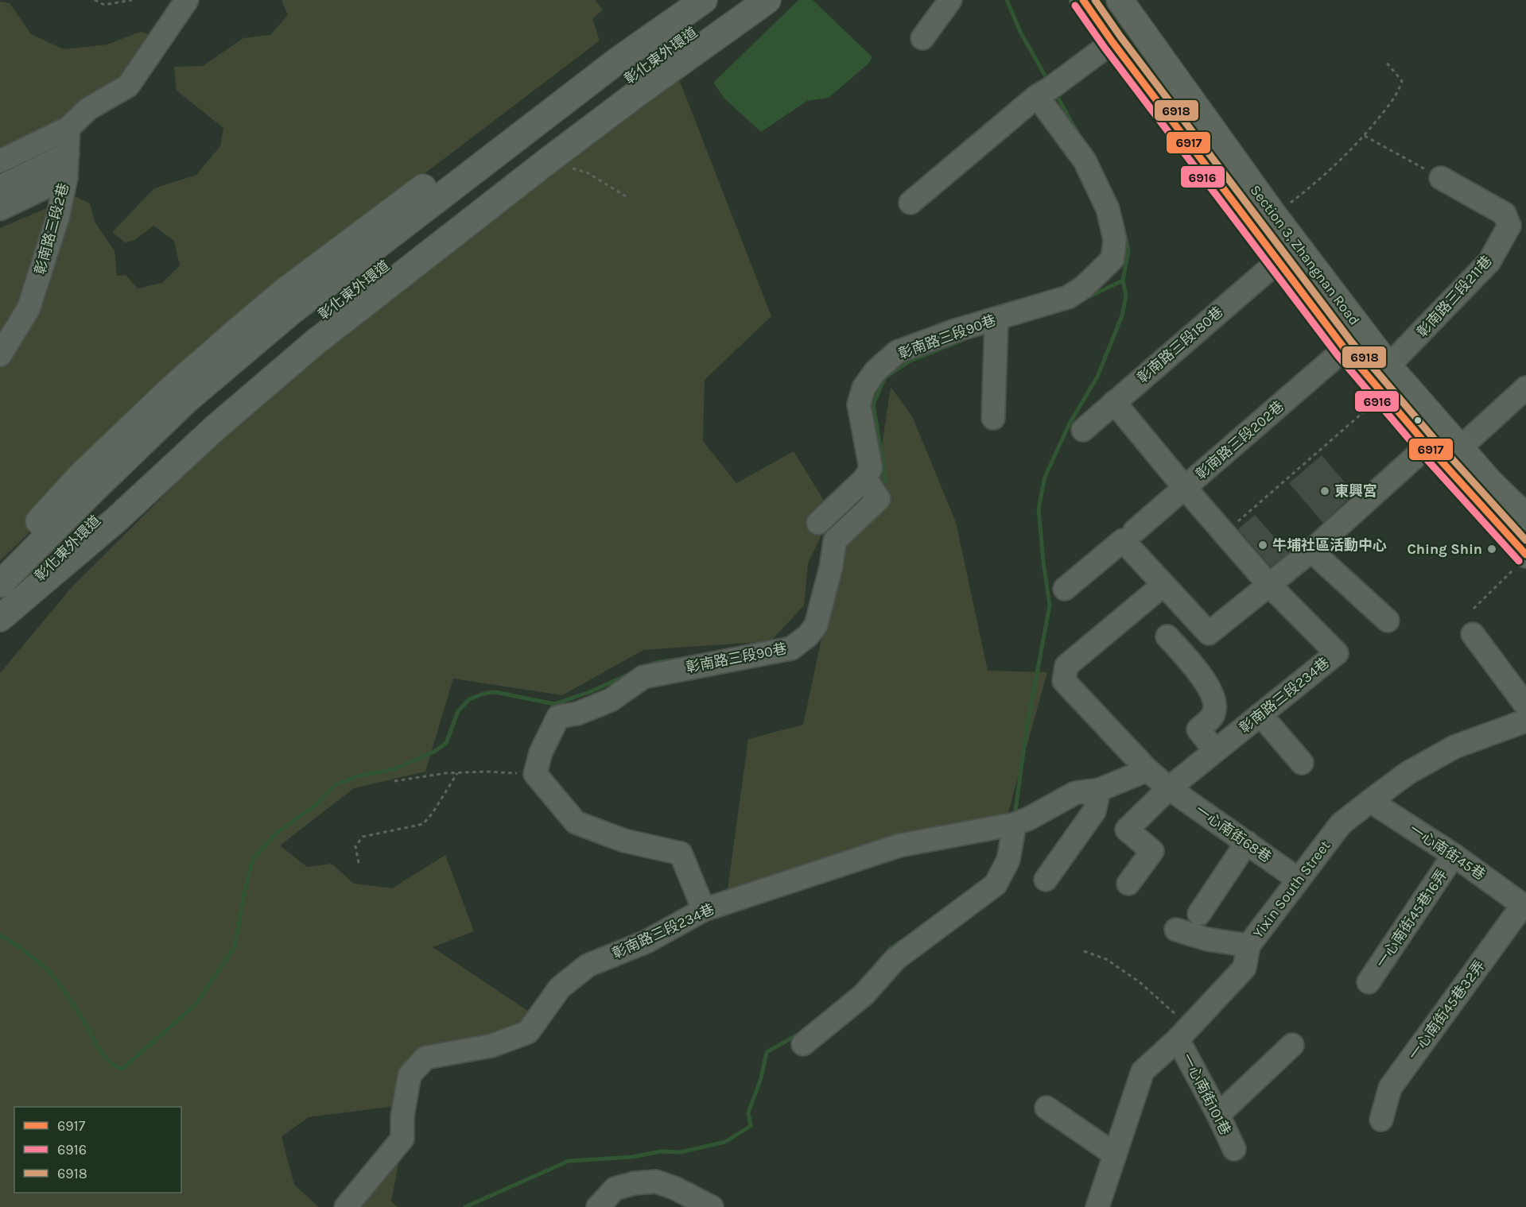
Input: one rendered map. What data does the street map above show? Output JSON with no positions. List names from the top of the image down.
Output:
{
  "streets": {
    "main road": ["彰化東外環道", "Section 3, Zhangnan Road"],
    "street": [
      "彰南路三段2巷",
      "彰南路三段211巷",
      "彰南路三段90巷",
      "彰南路三段180巷",
      "彰南路三段202巷",
      "彰南路三段234巷",
      "一心南街68巷",
      "一心南街45巷",
      "Yixin South Street",
      "一心南街45巷16弄",
      "一心南街45巷32弄",
      "一心南街101巷"
    ]
  },
  "crossings": [
    ["Section 3, Zhangnan Road", "彰南路三段211巷"],
    ["Section 3, Zhangnan Road", "彰南路三段180巷"],
    ["Section 3, Zhangnan Road", "彰南路三段202巷"],
    ["彰南路三段234巷", "一心南街68巷"],
    ["一心南街68巷", "Yixin South Street"],
    ["一心南街45巷", "Yixin South Street"],
    ["一心南街45巷", "一心南街45巷16弄"],
    ["一心南街45巷", "一心南街45巷32弄"],
    ["Yixin South Street", "一心南街101巷"]
  ],
  "places": ["東興宮", "牛埔社區活動中心", "Ching Shin"],
  "lines": ["transit line 6917", "transit line 6918", "transit line 6916"],
  "legend": ["6917", "6916", "6918"]
}
